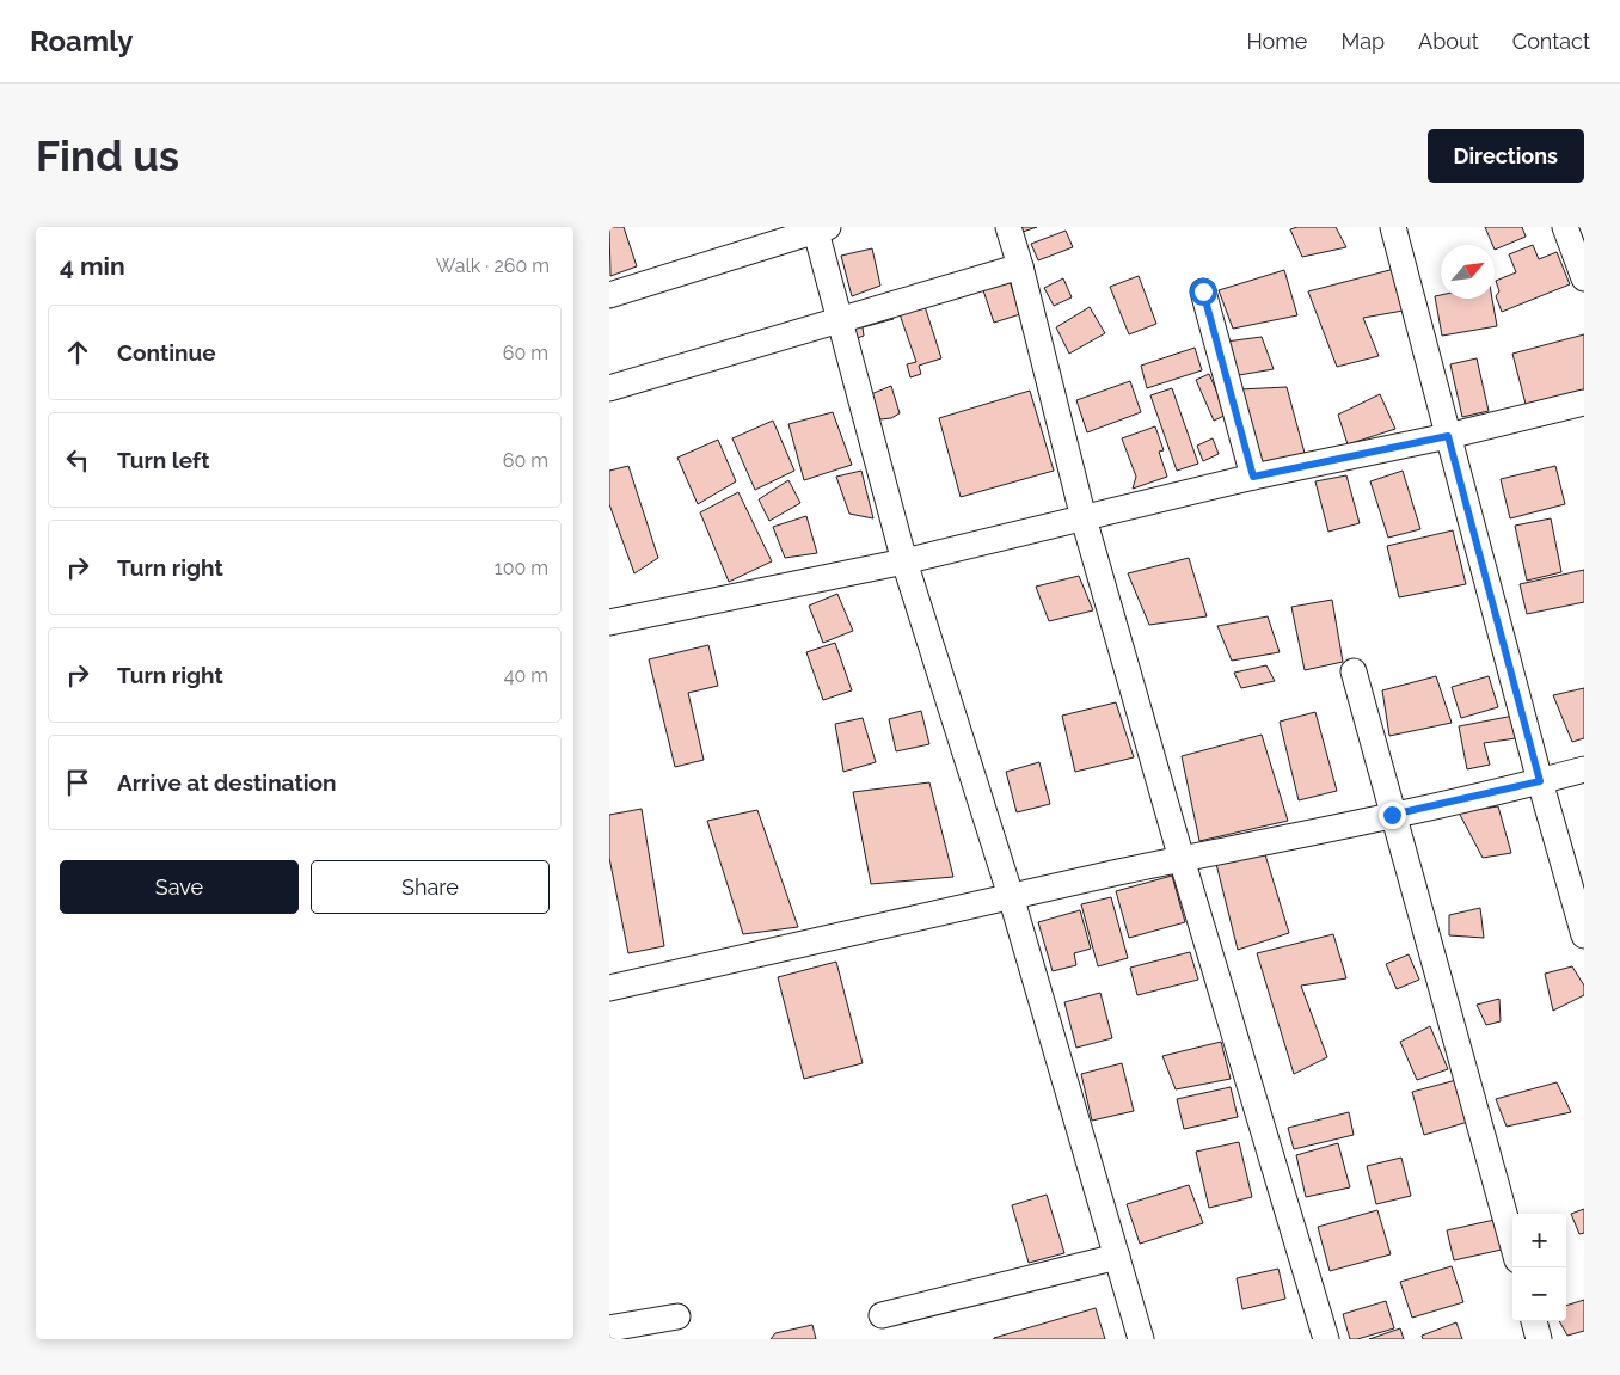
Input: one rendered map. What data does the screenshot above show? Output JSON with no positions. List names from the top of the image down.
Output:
{
  "north": "top right",
  "page": {
    "header": "Roamly",
    "nav": [
      "Home",
      "Map",
      "About",
      "Contact"
    ],
    "buttons": [
      "Directions",
      ["Save", "Share"]
    ],
    "title": "Find us",
    "heading": ["4 min", "Walk · 260 m"],
    "list": [
      ["Continue", "60 m"],
      ["Turn left", "60 m"],
      ["Turn right", "100 m"],
      ["Turn right", "40 m"],
      "Arrive at destination"
    ],
    "map_buttons": ["+", "−"]
  }
}
